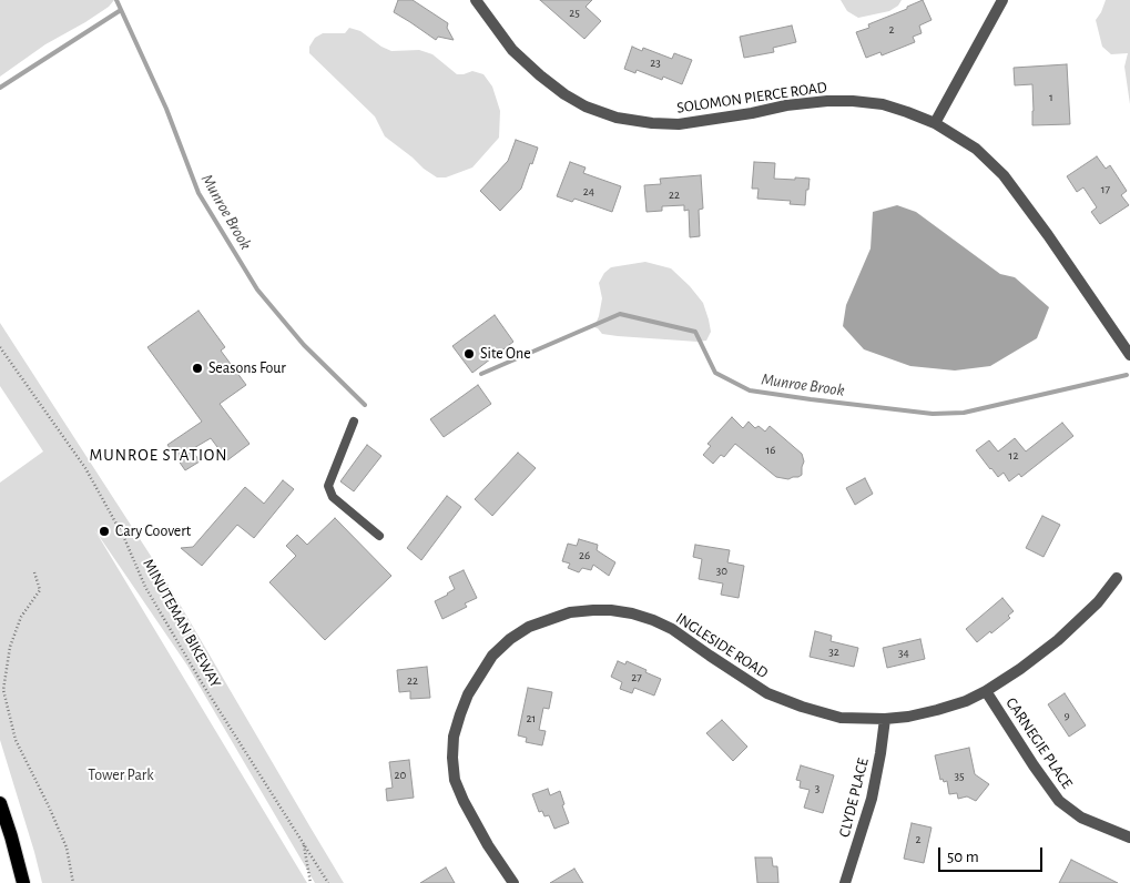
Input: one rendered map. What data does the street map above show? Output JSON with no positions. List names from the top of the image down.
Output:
{
  "streets": {
    "street": [
      "SOLOMON PIERCE ROAD",
      "INGLESIDE ROAD",
      "CARNEGIE PLACE",
      "CLYDE PLACE"
    ],
    "path": ["MINUTEMAN BIKEWAY"]
  },
  "crossings": [
    ["INGLESIDE ROAD", "CARNEGIE PLACE"],
    ["INGLESIDE ROAD", "CLYDE PLACE"]
  ],
  "districts": ["MUNROE STATION"],
  "water": ["Munroe Brook"],
  "parks": ["Tower Park"],
  "places": ["Site One", "Seasons Four", "Cary Coovert"],
  "house_numbers": [
    "25",
    "2",
    "23",
    "1",
    "17",
    "24",
    "22",
    "16",
    "12",
    "26",
    "30",
    "32",
    "34",
    "27",
    "22",
    "9",
    "21",
    "20",
    "35",
    "3",
    "2"
  ],
  "scale_bar": "50 m"
}
